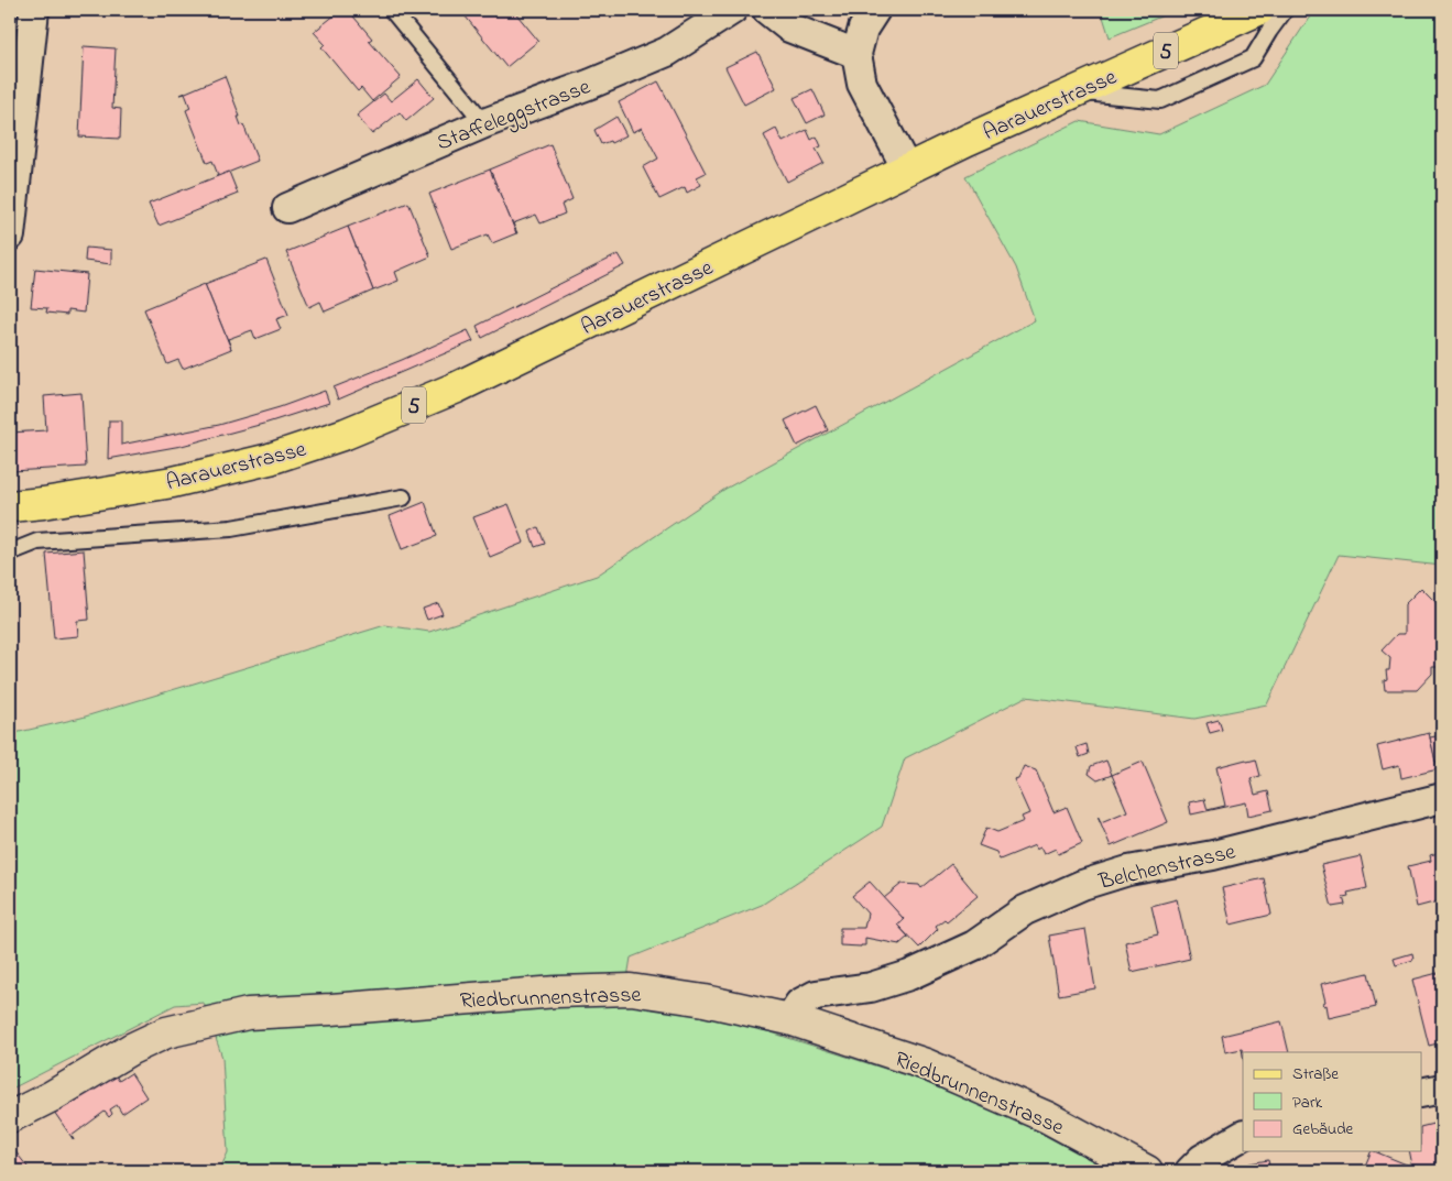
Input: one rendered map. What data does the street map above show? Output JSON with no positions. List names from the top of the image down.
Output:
{
  "streets": {
    "main road": ["5", "Aarauerstrasse"],
    "street": ["Staffeleggstrasse", "Belchenstrasse", "Riedbrunnenstrasse"]
  },
  "crossings": [
    ["Belchenstrasse", "Riedbrunnenstrasse"]
  ],
  "legend": ["Straße", "Park", "Gebäude"]
}
